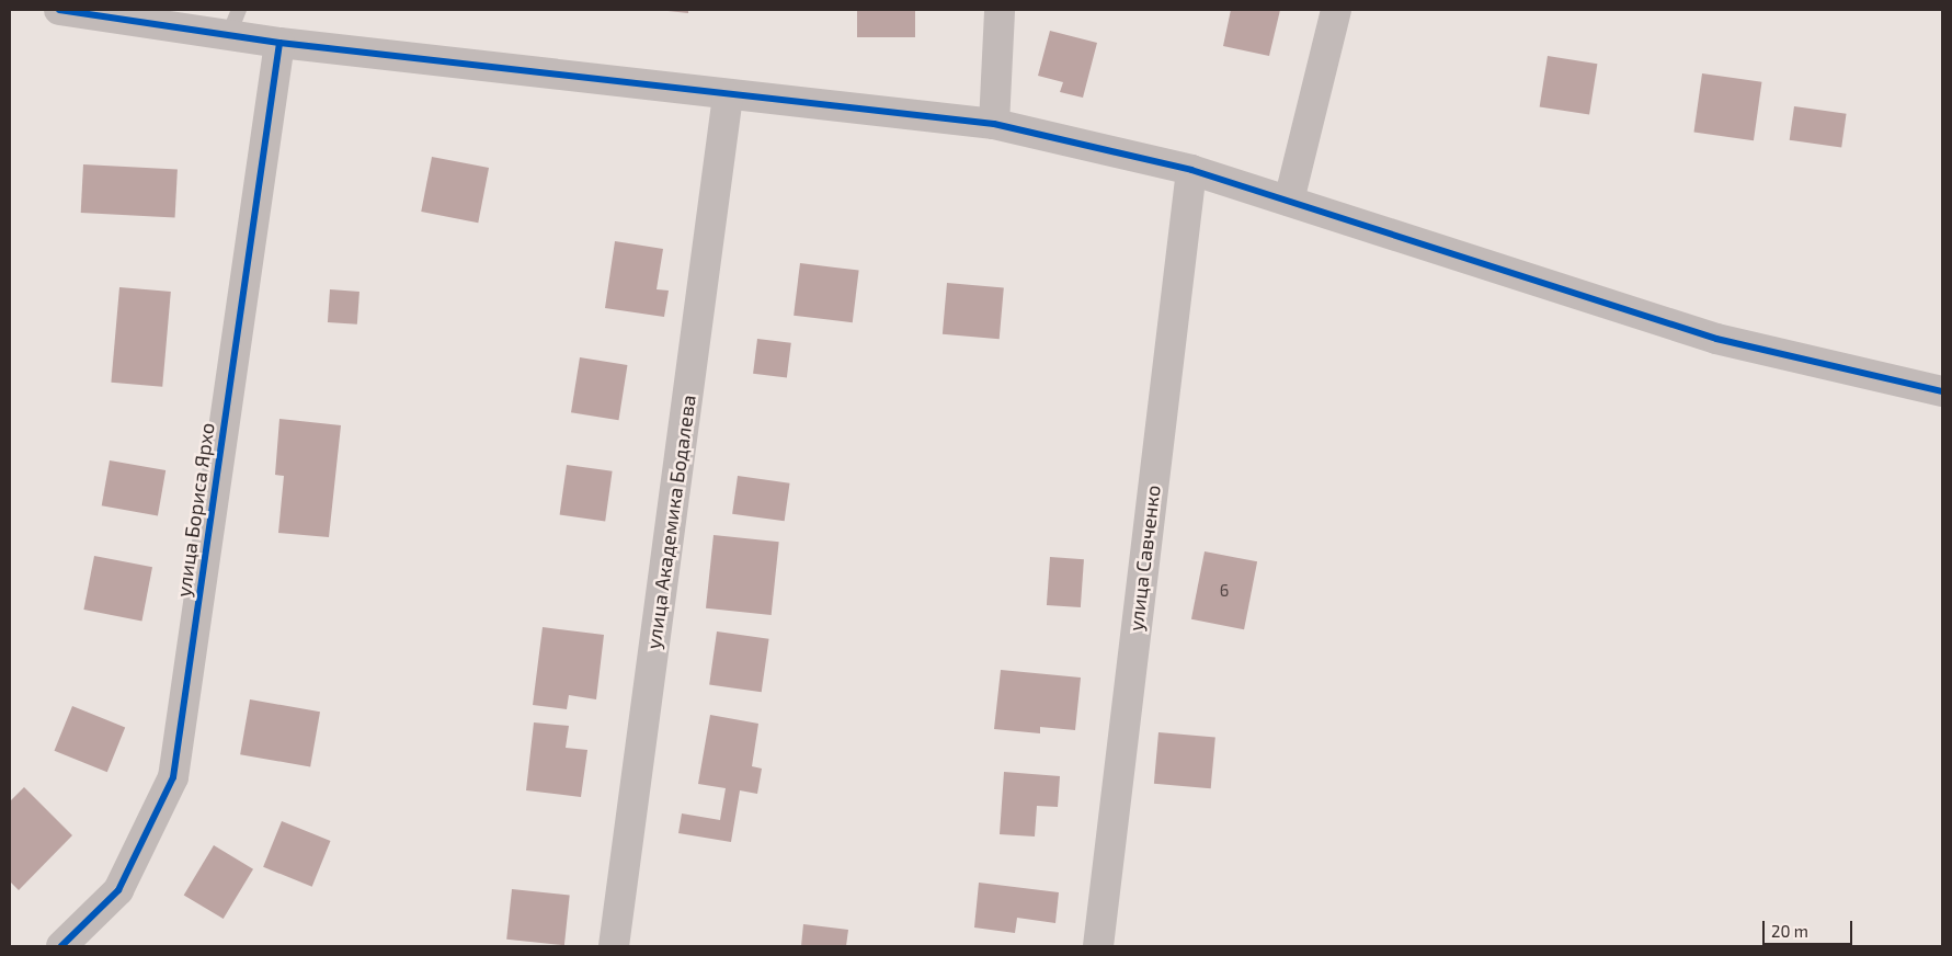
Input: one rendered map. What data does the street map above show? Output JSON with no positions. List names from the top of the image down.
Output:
{
  "streets": {
    "street": ["улица Бориса Ярхо", "улица Академика Бодалева", "улица Савченко"]
  },
  "house_numbers": ["6"],
  "scale_bar": "20 m"
}
